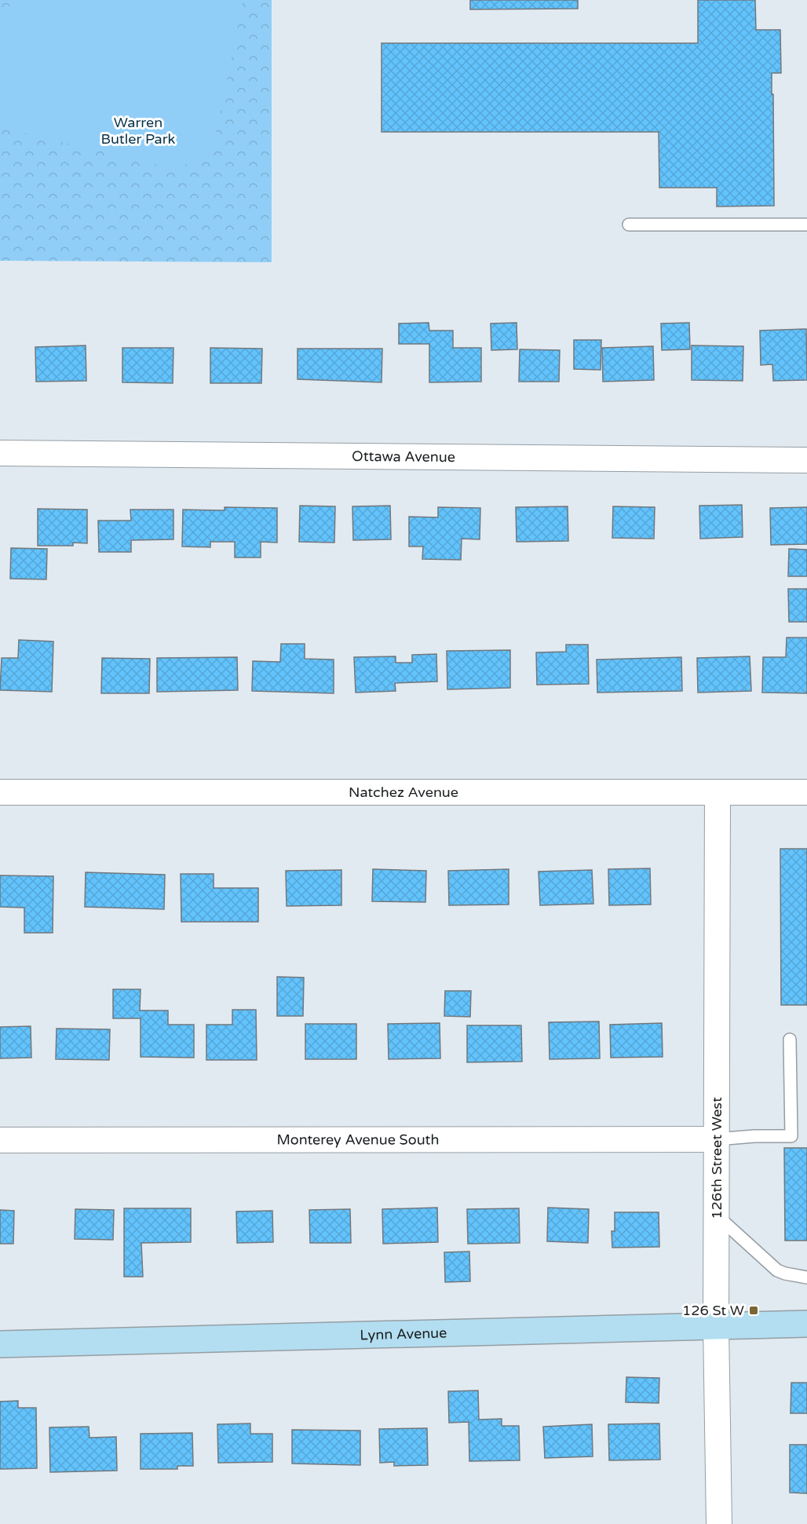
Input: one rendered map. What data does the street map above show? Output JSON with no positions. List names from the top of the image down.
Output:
{
  "streets": {
    "main road": ["Lynn Avenue"],
    "street": [
      "Ottawa Avenue",
      "Natchez Avenue",
      "Monterey Avenue South",
      "126th Street West"
    ]
  },
  "crossings": [
    ["Natchez Avenue", "126th Street West"],
    ["Monterey Avenue South", "126th Street West"],
    ["126th Street West", "Lynn Avenue"]
  ],
  "parks": ["Warren Butler Park"],
  "places": {
    "transit": ["126 St W"]
  }
}
